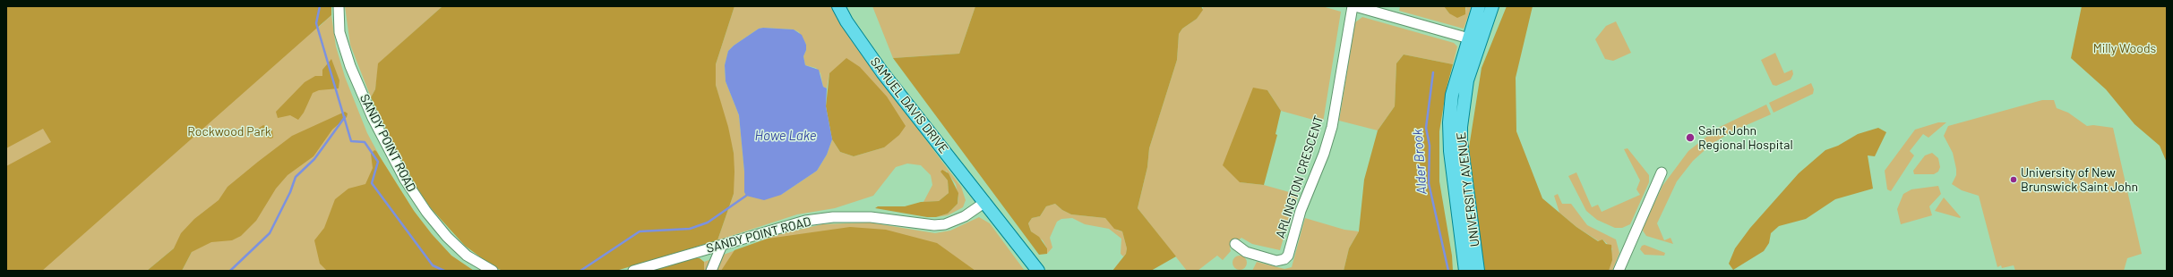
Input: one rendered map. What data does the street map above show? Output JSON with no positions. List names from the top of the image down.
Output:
{
  "streets": {
    "main road": ["SAMUEL DAVIS DRIVE", "UNIVERSITY AVENUE"],
    "street": ["SANDY POINT ROAD", "ARLINGTON CRESCENT"]
  },
  "crossings": [
    ["SAMUEL DAVIS DRIVE", "SANDY POINT ROAD"]
  ],
  "water": ["Howe Lake", "Alder Brook"],
  "parks": ["Milly Woods", "Rockwood Park"],
  "places": ["Saint John Regional Hospital", "University of New Brunswick Saint John"]
}
